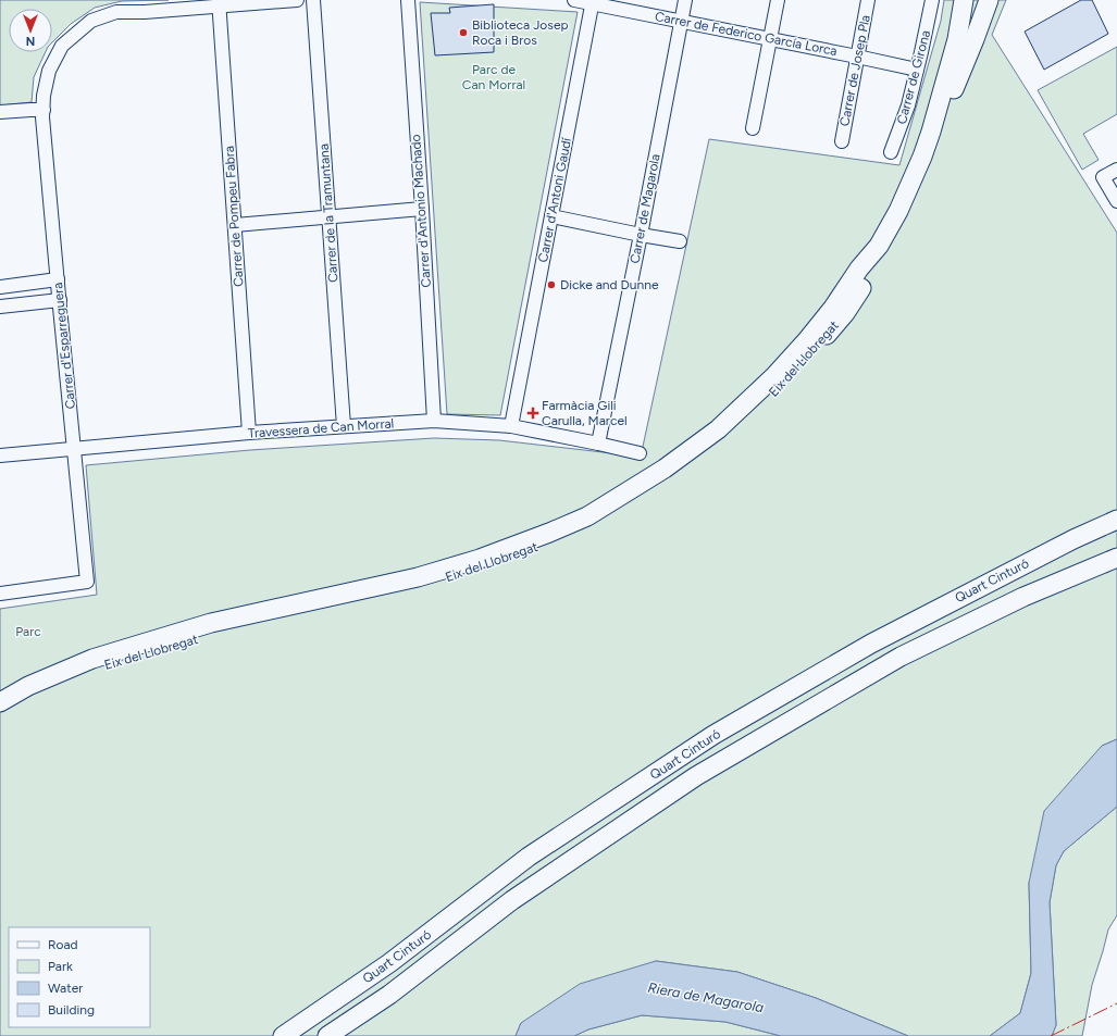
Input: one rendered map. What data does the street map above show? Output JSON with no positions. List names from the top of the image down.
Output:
{
  "streets": {
    "highway": ["Eix del Llobregat", "Quart Cinturó"],
    "street": [
      "Carrer de Federico García Lorca",
      "Carrer de Josep Pla",
      "Carrer de Girona",
      "Carrer d'Antoni Gaudí",
      "Carrer de Magarola",
      "Carrer d'Antonio Machado",
      "Carrer de la Tramuntana",
      "Carrer de Pompeu Fabra",
      "Carrer d'Esparreguera",
      "Travessera de Can Morral"
    ]
  },
  "crossings": [
    ["Carrer de Federico García Lorca", "Carrer de Josep Pla"],
    ["Carrer de Federico García Lorca", "Carrer de Girona"],
    ["Carrer de Federico García Lorca", "Carrer d'Antoni Gaudí"],
    ["Carrer de Federico García Lorca", "Carrer de Magarola"],
    ["Carrer d'Antoni Gaudí", "Travessera de Can Morral"],
    ["Carrer de Magarola", "Travessera de Can Morral"],
    ["Carrer d'Antonio Machado", "Travessera de Can Morral"],
    ["Carrer de la Tramuntana", "Travessera de Can Morral"],
    ["Carrer de Pompeu Fabra", "Travessera de Can Morral"],
    ["Carrer d'Esparreguera", "Travessera de Can Morral"]
  ],
  "water": ["Riera de Magarola"],
  "parks": ["Parc de Can Morral", "Parc"],
  "places": {
    "other": ["Biblioteca Josep Roca i Bros", "Dicke and Dunne"],
    "health": ["Farmàcia Gili Carulla, Marcel"]
  },
  "legend": [
    "Road",
    "Park",
    "Water",
    "Building"
  ],
  "north": "bottom"
}
